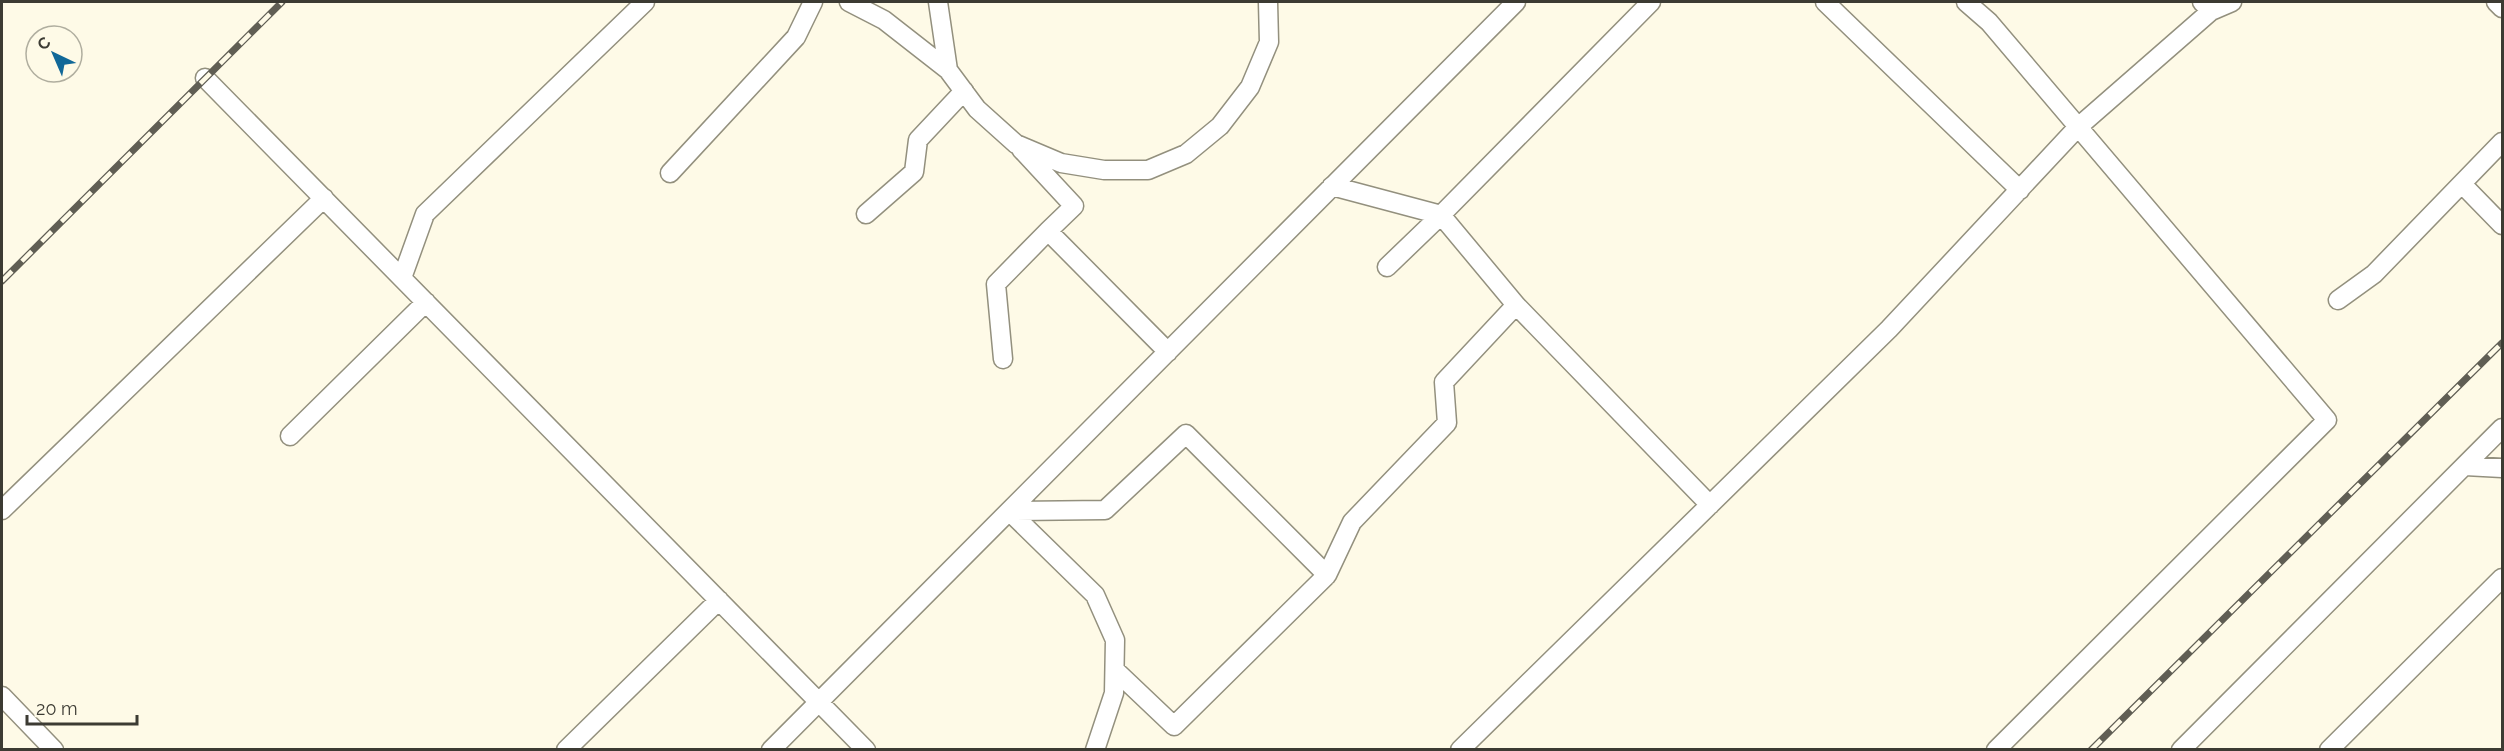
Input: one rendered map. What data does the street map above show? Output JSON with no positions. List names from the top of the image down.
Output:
{
  "scale_bar": "20 m",
  "north": "top left"
}
